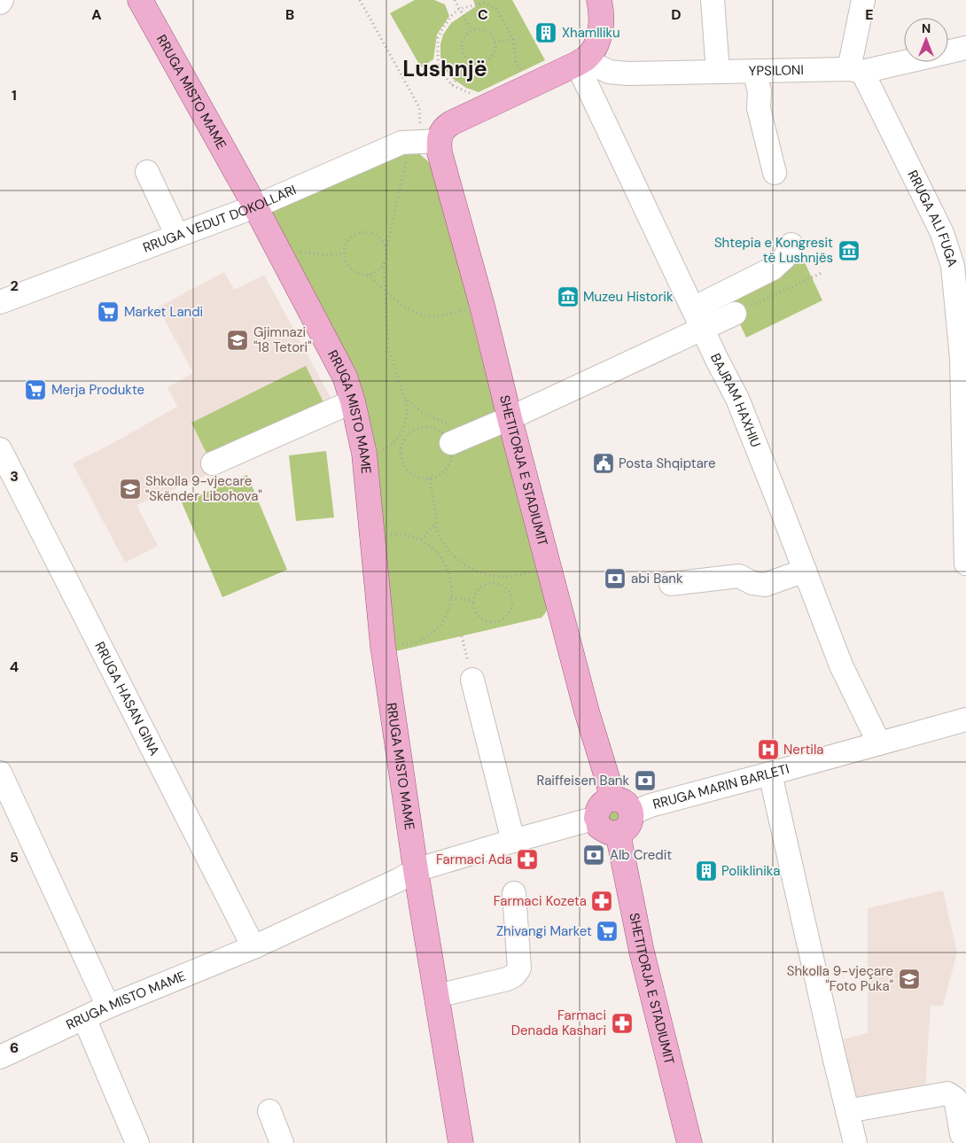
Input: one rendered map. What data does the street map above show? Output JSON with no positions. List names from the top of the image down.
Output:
{
  "streets": {
    "main road": ["RRUGA MISTO MAME", "SHETITORJA E STADIUMIT"],
    "street": [
      "YPSILONI",
      "RRUGA VEDUT DOKOLLARI",
      "RRUGA ALI FUGA",
      "BAJRAM HAXHIU",
      "RRUGA HASAN GINA",
      "RRUGA MARIN BARLETI"
    ]
  },
  "crossings": [
    ["YPSILONI", "RRUGA ALI FUGA"],
    ["YPSILONI", "BAJRAM HAXHIU"],
    ["RRUGA MISTO MAME", "RRUGA VEDUT DOKOLLARI"],
    ["RRUGA MISTO MAME", "SHETITORJA E STADIUMIT"],
    ["RRUGA MISTO MAME", "RRUGA HASAN GINA"],
    ["RRUGA MISTO MAME", "RRUGA MARIN BARLETI"],
    ["RRUGA VEDUT DOKOLLARI", "SHETITORJA E STADIUMIT"],
    ["BAJRAM HAXHIU", "RRUGA MARIN BARLETI"],
    ["SHETITORJA E STADIUMIT", "RRUGA MARIN BARLETI"]
  ],
  "districts": ["Lushnjë"],
  "places": {
    "building": ["Xhamlliku", "Poliklinika"],
    "museum": ["Shtepia e Kongresit të Lushnjës", "Muzeu Historik"],
    "supermarket": ["Market Landi", "Merja Produkte", "Zhivangi Market"],
    "school or university": ["Gjimnazi \"18 Tetori\"", "Shkolla 9-vjecare \"Skënder Libohova\"", "Shkolla 9-vjeçare \"Foto Puka\""],
    "public building": ["Posta Shqiptare"],
    "bank": ["abi Bank", "Raiffeisen Bank", "Alb Credit"],
    "hospital": ["Nertila"],
    "pharmacy": ["Farmaci Ada", "Farmaci Kozeta", "Farmaci Denada Kashari"]
  },
  "north": "top",
  "grid": {
    "columns": [
      "A",
      "B",
      "C",
      "D",
      "E"
    ],
    "rows": [
      "1",
      "2",
      "3",
      "4",
      "5",
      "6"
    ]
  }
}
